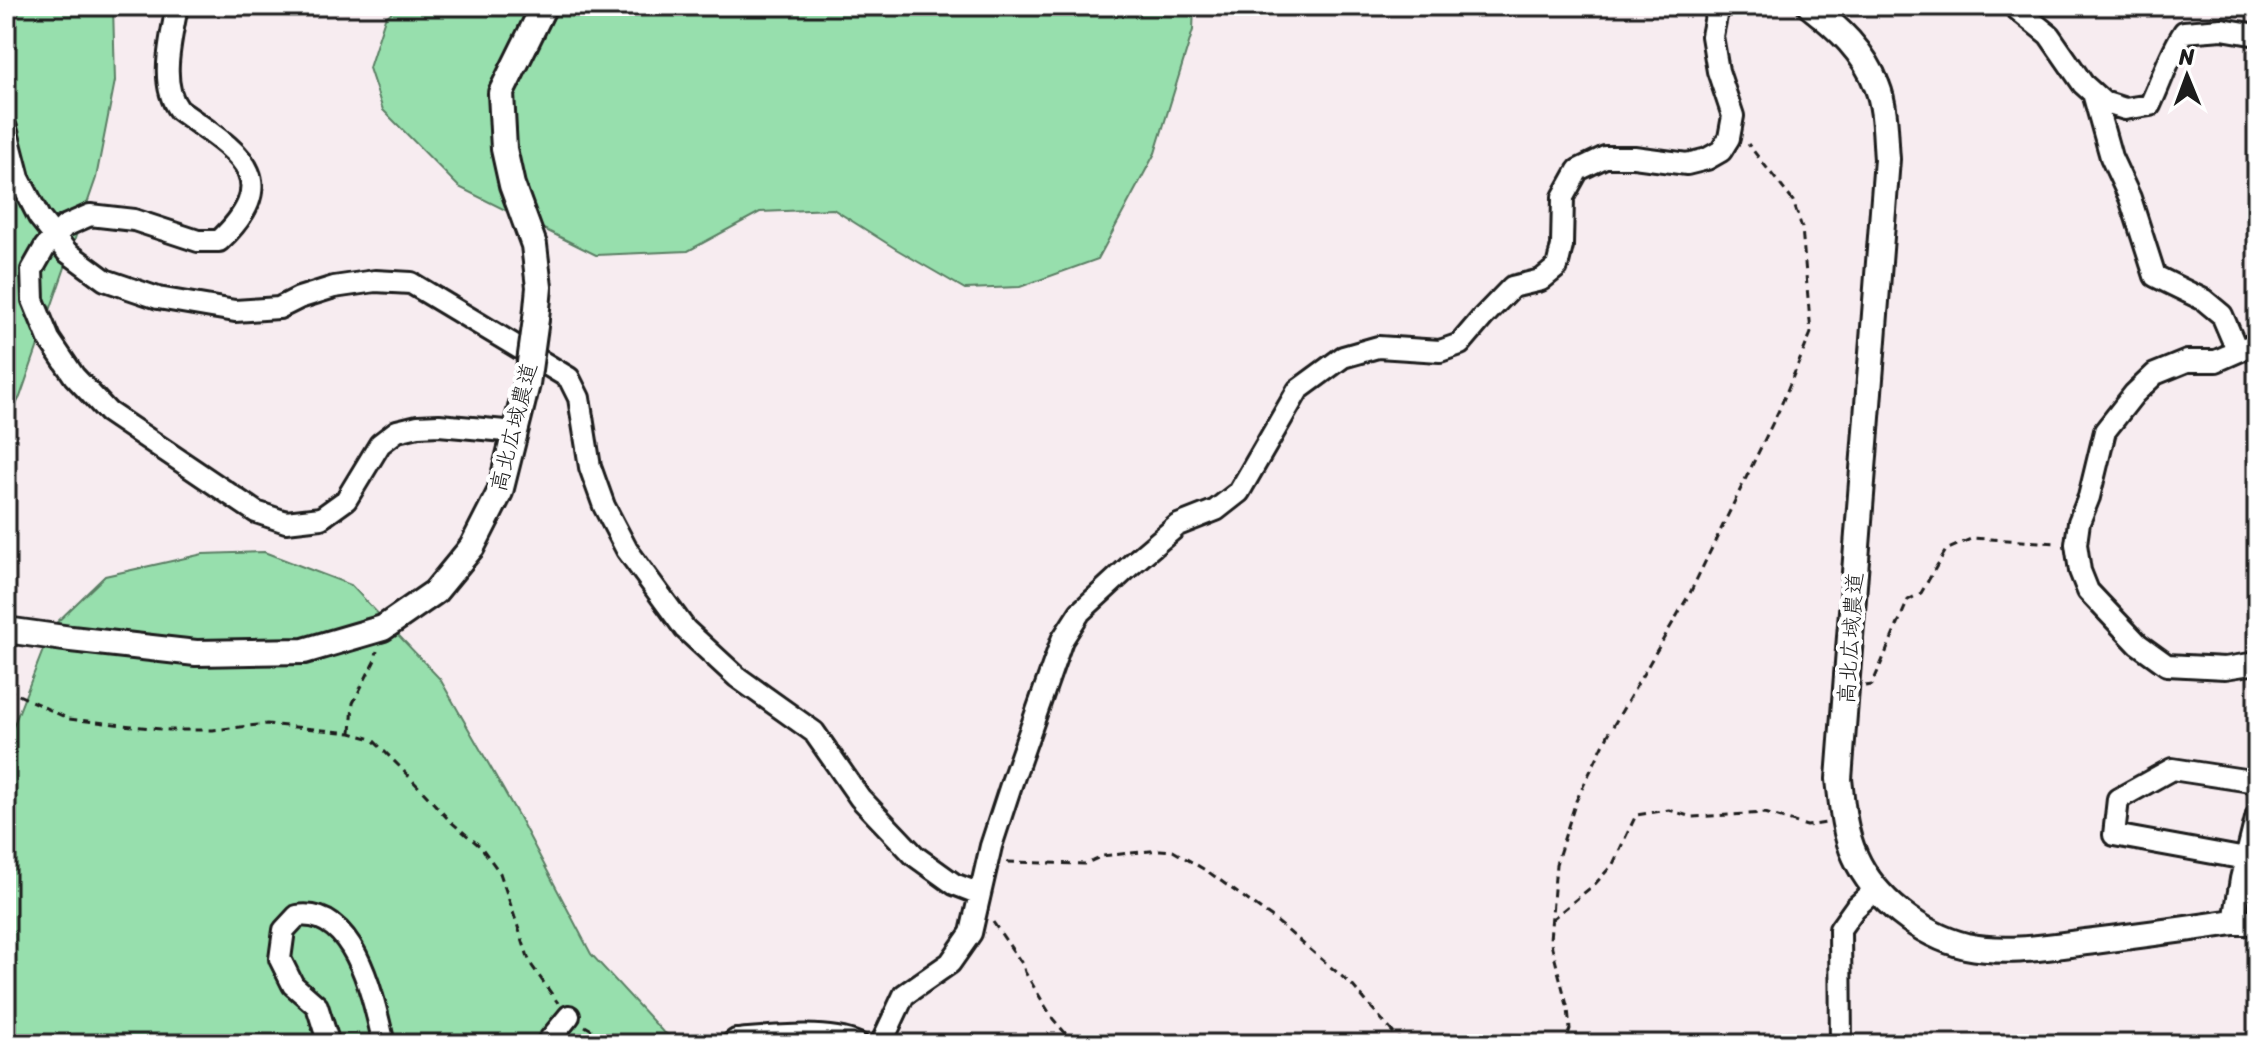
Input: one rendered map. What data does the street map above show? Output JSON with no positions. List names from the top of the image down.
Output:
{
  "streets": {
    "street": ["高北広域農道"]
  },
  "north": "top"
}
